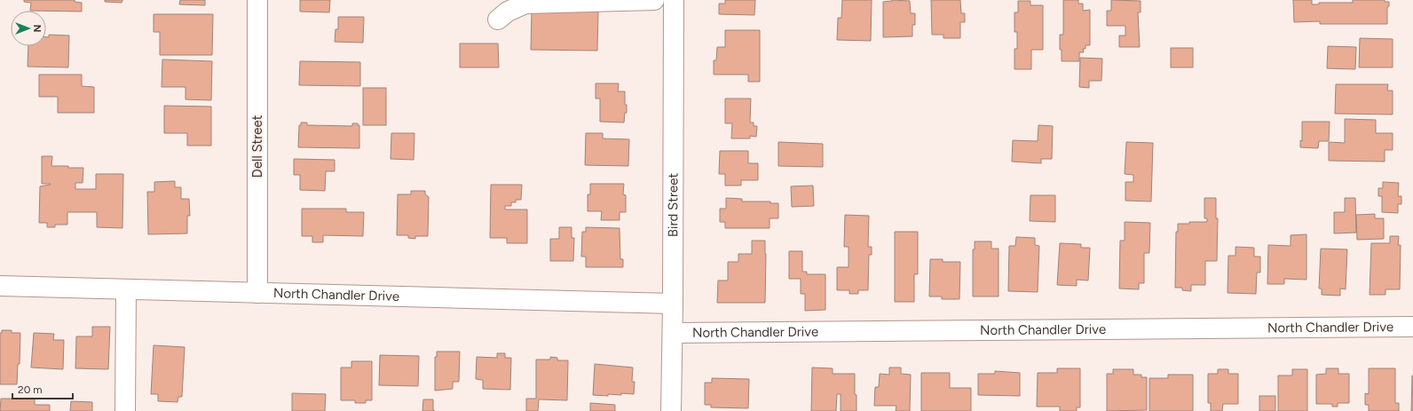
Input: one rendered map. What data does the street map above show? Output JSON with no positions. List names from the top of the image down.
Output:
{
  "streets": {
    "street": ["Dell Street", "Bird Street", "North Chandler Drive"]
  },
  "crossings": [
    ["Dell Street", "North Chandler Drive"],
    ["Bird Street", "North Chandler Drive"]
  ],
  "scale_bar": "20 m",
  "north": "right"
}
